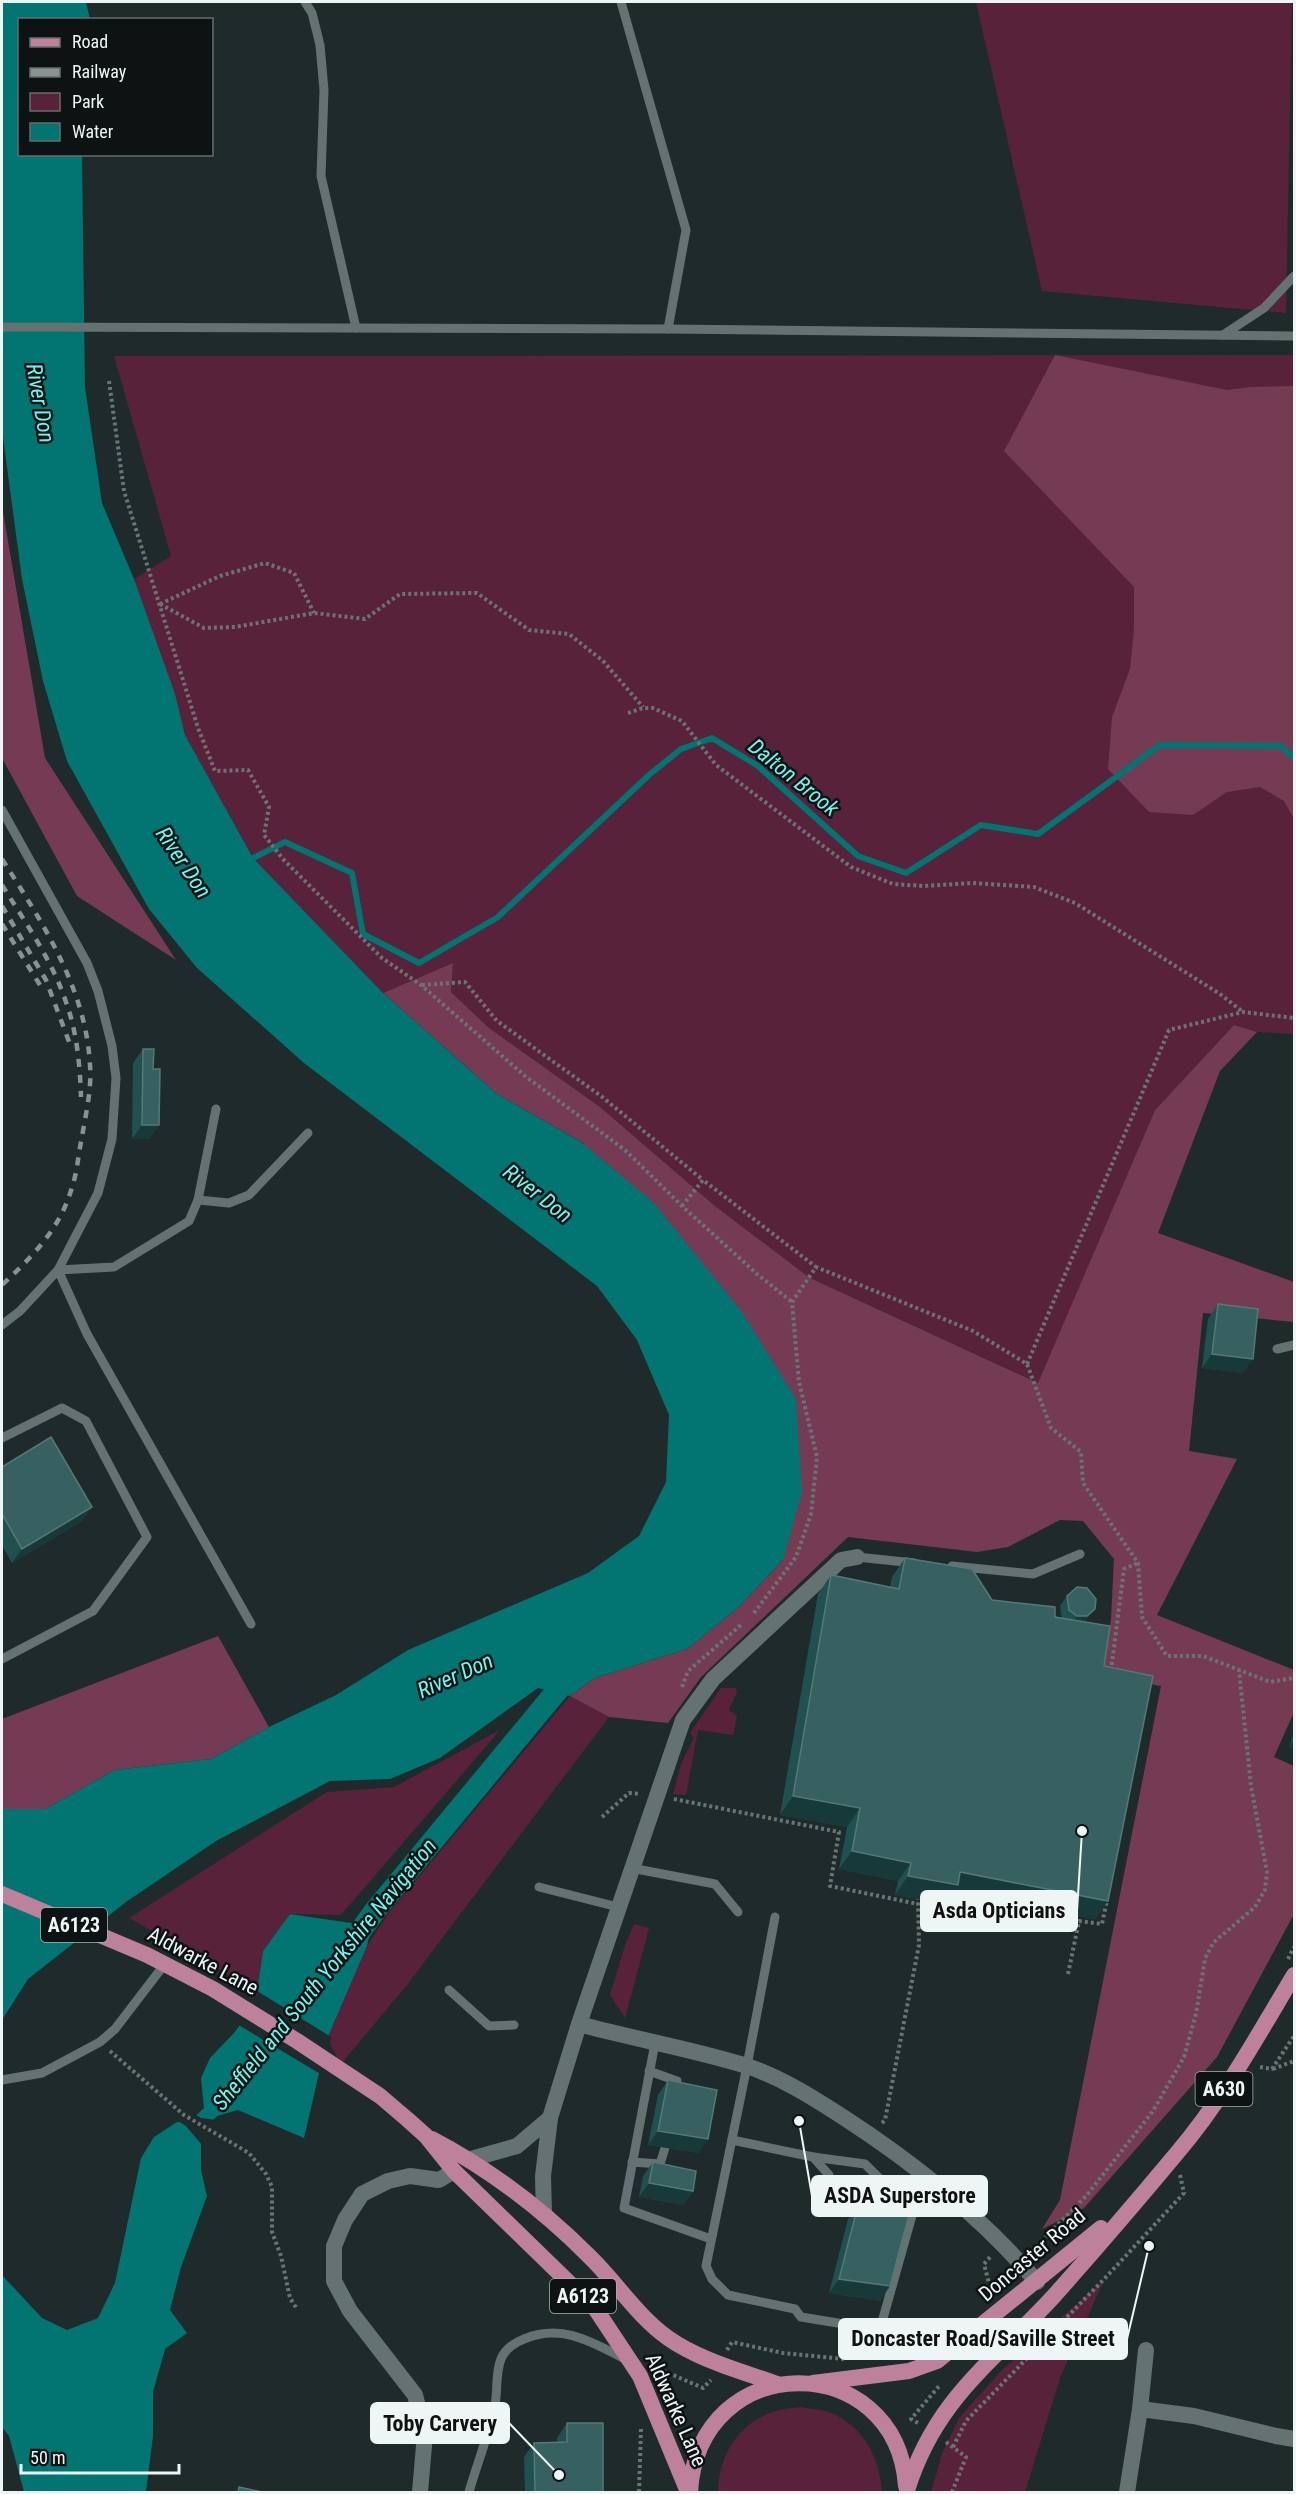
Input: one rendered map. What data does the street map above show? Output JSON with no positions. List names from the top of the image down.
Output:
{
  "streets": {
    "main road": [
      "A6123",
      "Aldwarke Lane",
      "A630",
      "Doncaster Road"
    ]
  },
  "water": ["River Don", "Dalton Brook", "Sheffield and South Yorkshire Navigation"],
  "places": [
    "Asda Opticians",
    "ASDA Superstore",
    "Doncaster Road/Saville Street",
    "Toby Carvery"
  ],
  "legend": [
    "Road",
    "Railway",
    "Park",
    "Water"
  ],
  "scale_bar": "50 m"
}
